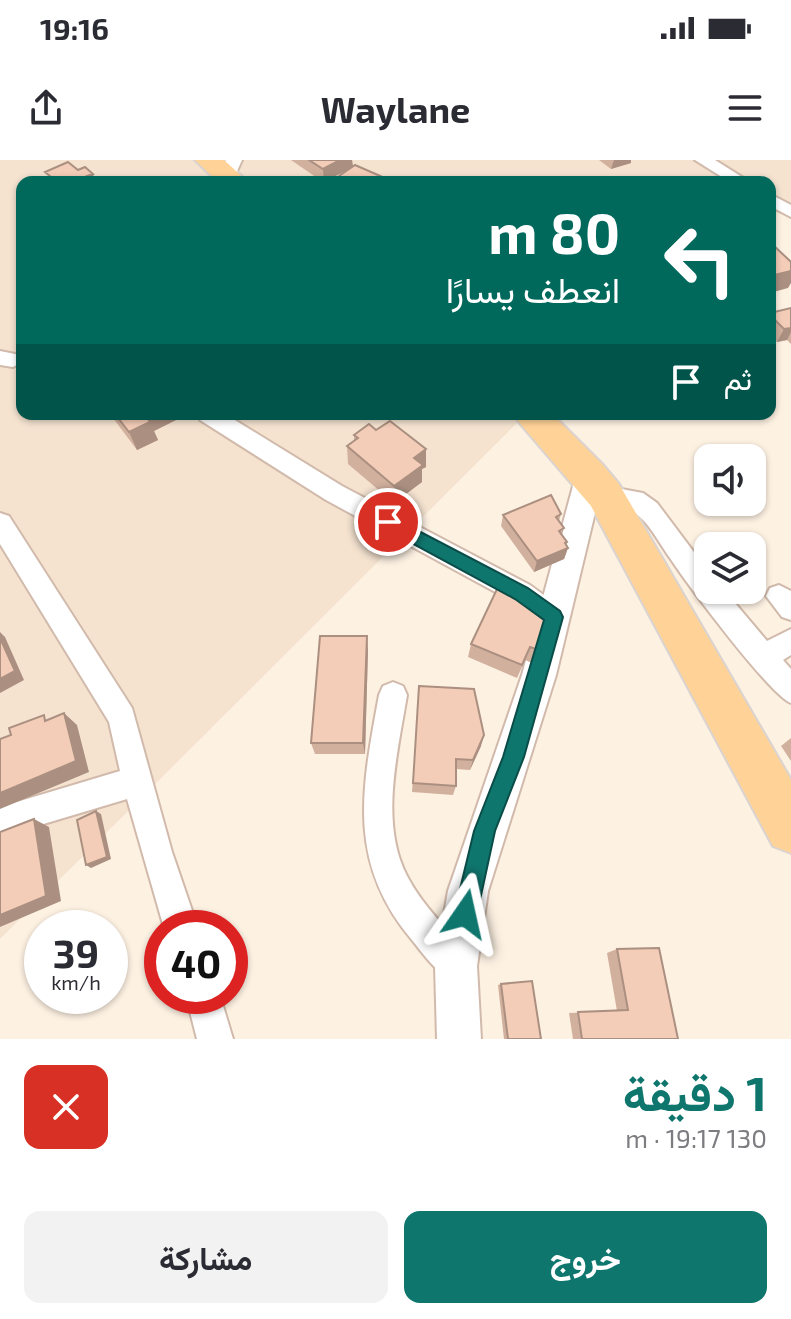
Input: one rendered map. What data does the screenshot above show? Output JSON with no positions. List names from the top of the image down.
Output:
{
  "page": {
    "status": "19:16",
    "header": "Waylane",
    "turn": ["80 m", "انعطف يسارًا"],
    "then": "ثم",
    "speed": "39 km/h",
    "limit": "40",
    "heading": ["1 دقيقة", "130 m · 19:17"],
    "buttons": ["خروج", "مشاركة"]
  }
}
